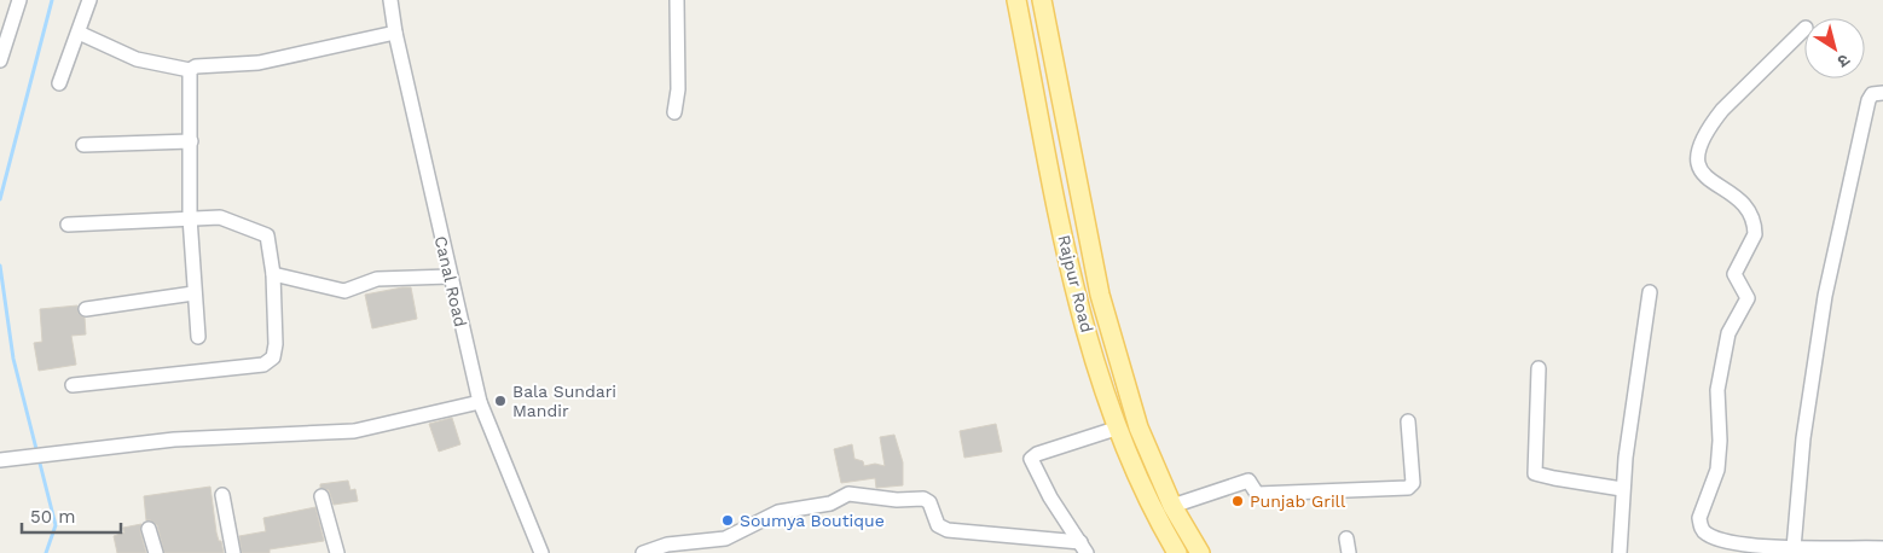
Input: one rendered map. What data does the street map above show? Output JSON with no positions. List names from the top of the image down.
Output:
{
  "streets": {
    "main road": ["Rajpur Road"],
    "street": ["Canal Road"]
  },
  "places": ["Bala Sundari Mandir", "Punjab Grill", "Soumya Boutique"],
  "scale_bar": "50 m",
  "north": "bottom right"
}
